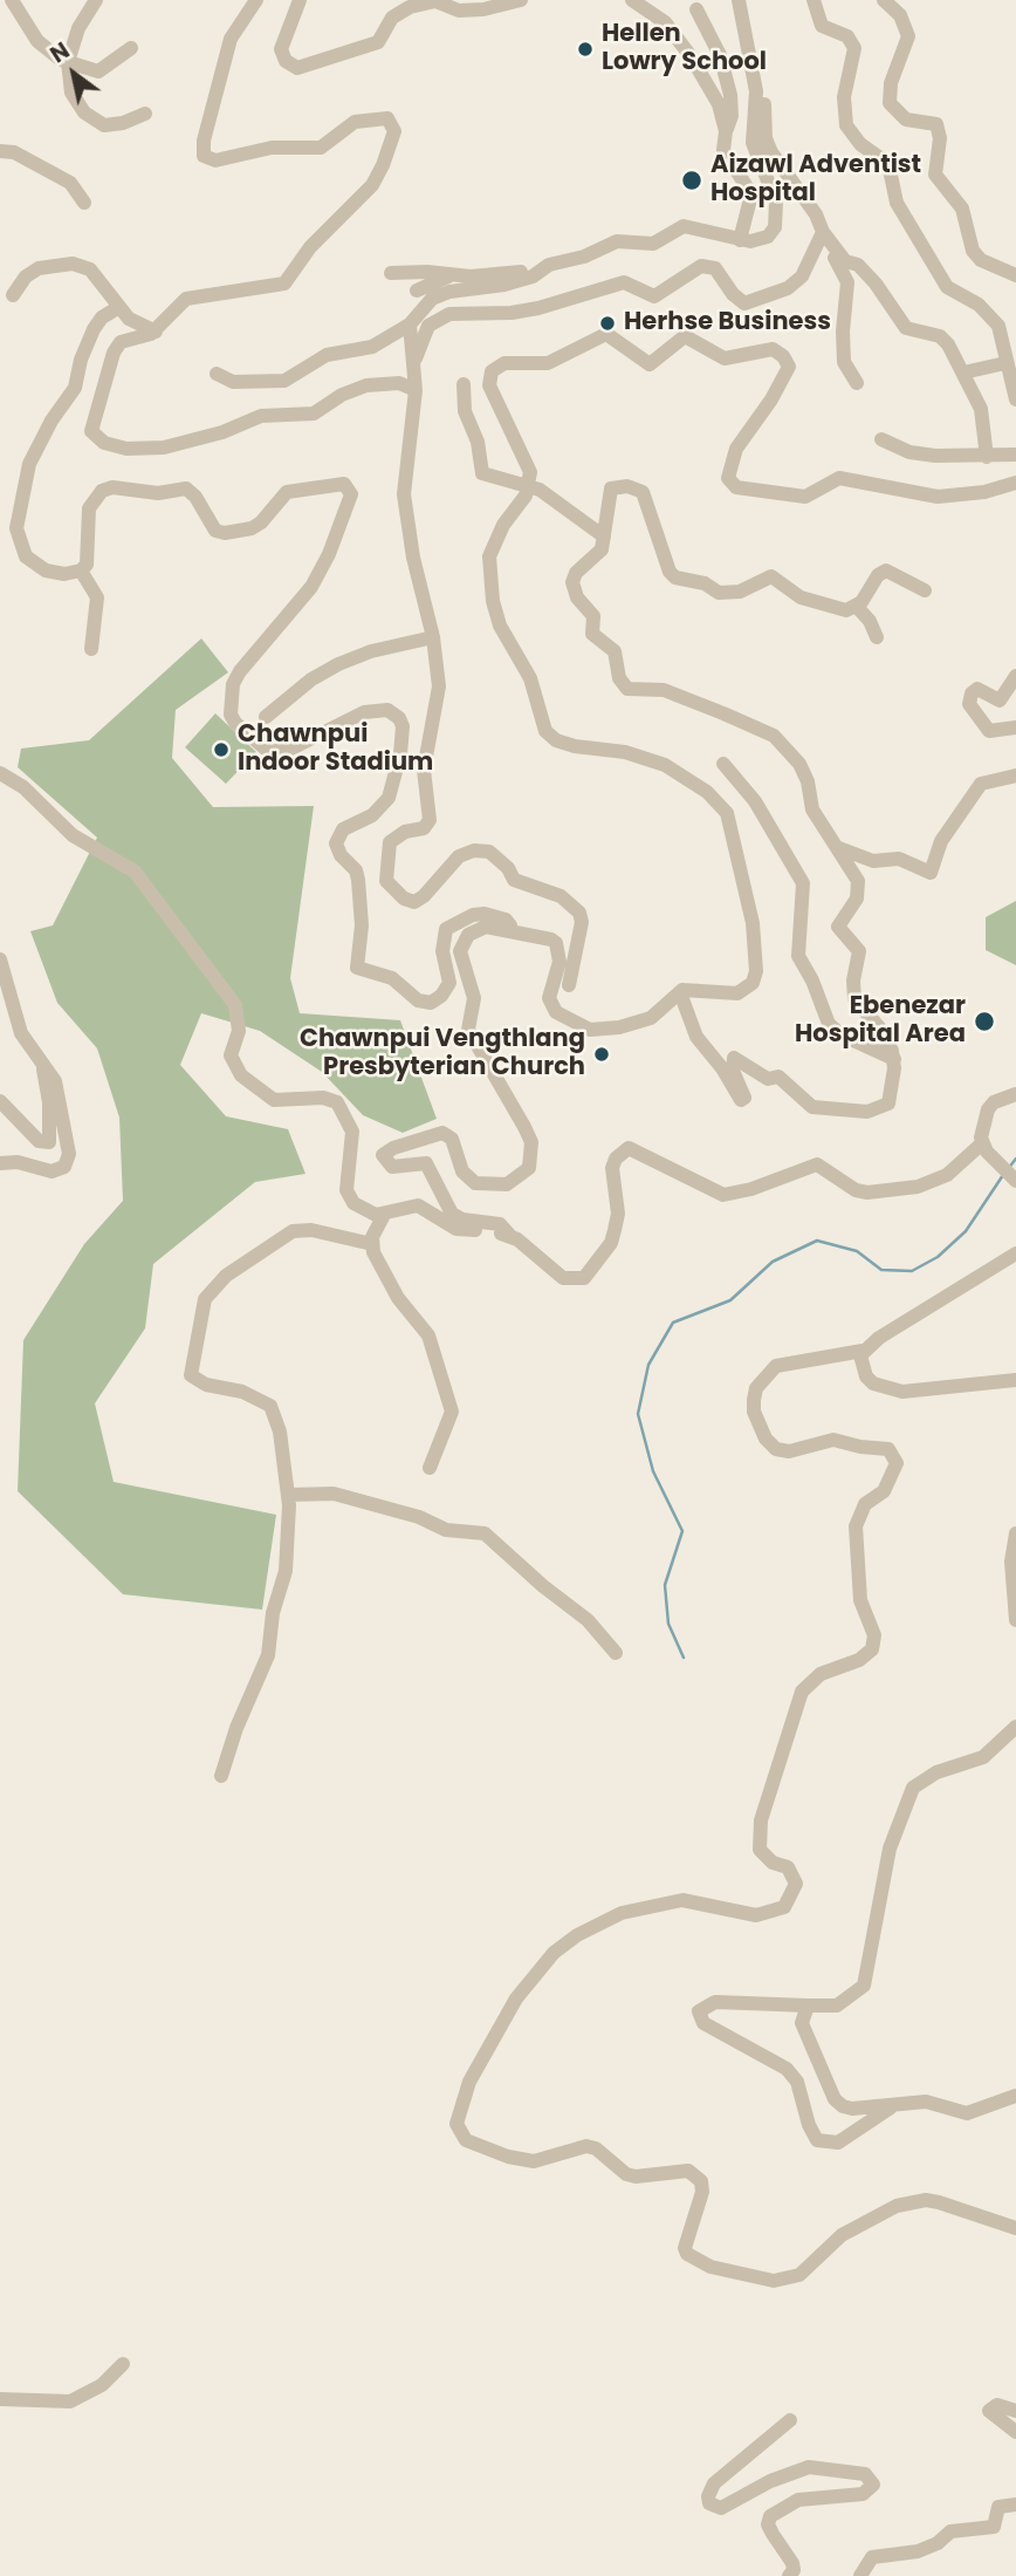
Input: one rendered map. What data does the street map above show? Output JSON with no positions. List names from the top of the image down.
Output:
{
  "places": [
    "Hellen Lowry School",
    "Aizawl Adventist Hospital",
    "Herhse Business",
    "Chawnpui Indoor Stadium",
    "Ebenezar Hospital Area",
    "Chawnpui Vengthlang Presbyterian Church"
  ],
  "north": "top left"
}
